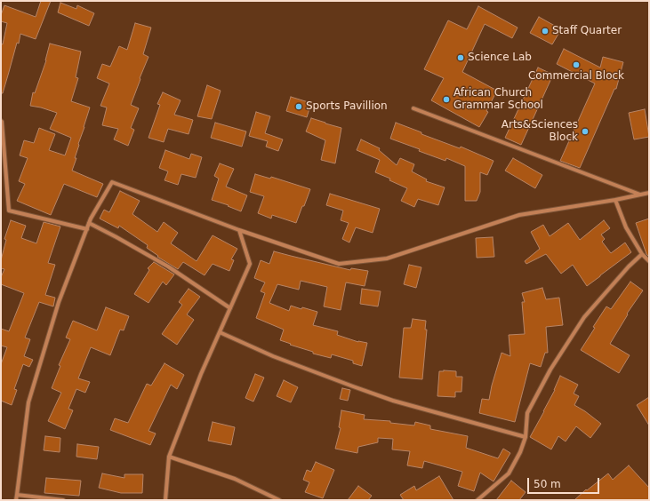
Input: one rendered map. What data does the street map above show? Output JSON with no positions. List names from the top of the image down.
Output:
{
  "places": [
    "Staff Quarter",
    "Science Lab",
    "Commercial Block",
    "African Church Grammar School",
    "Sports Pavillion",
    "Arts&Sciences Block"
  ],
  "scale_bar": "50 m"
}
